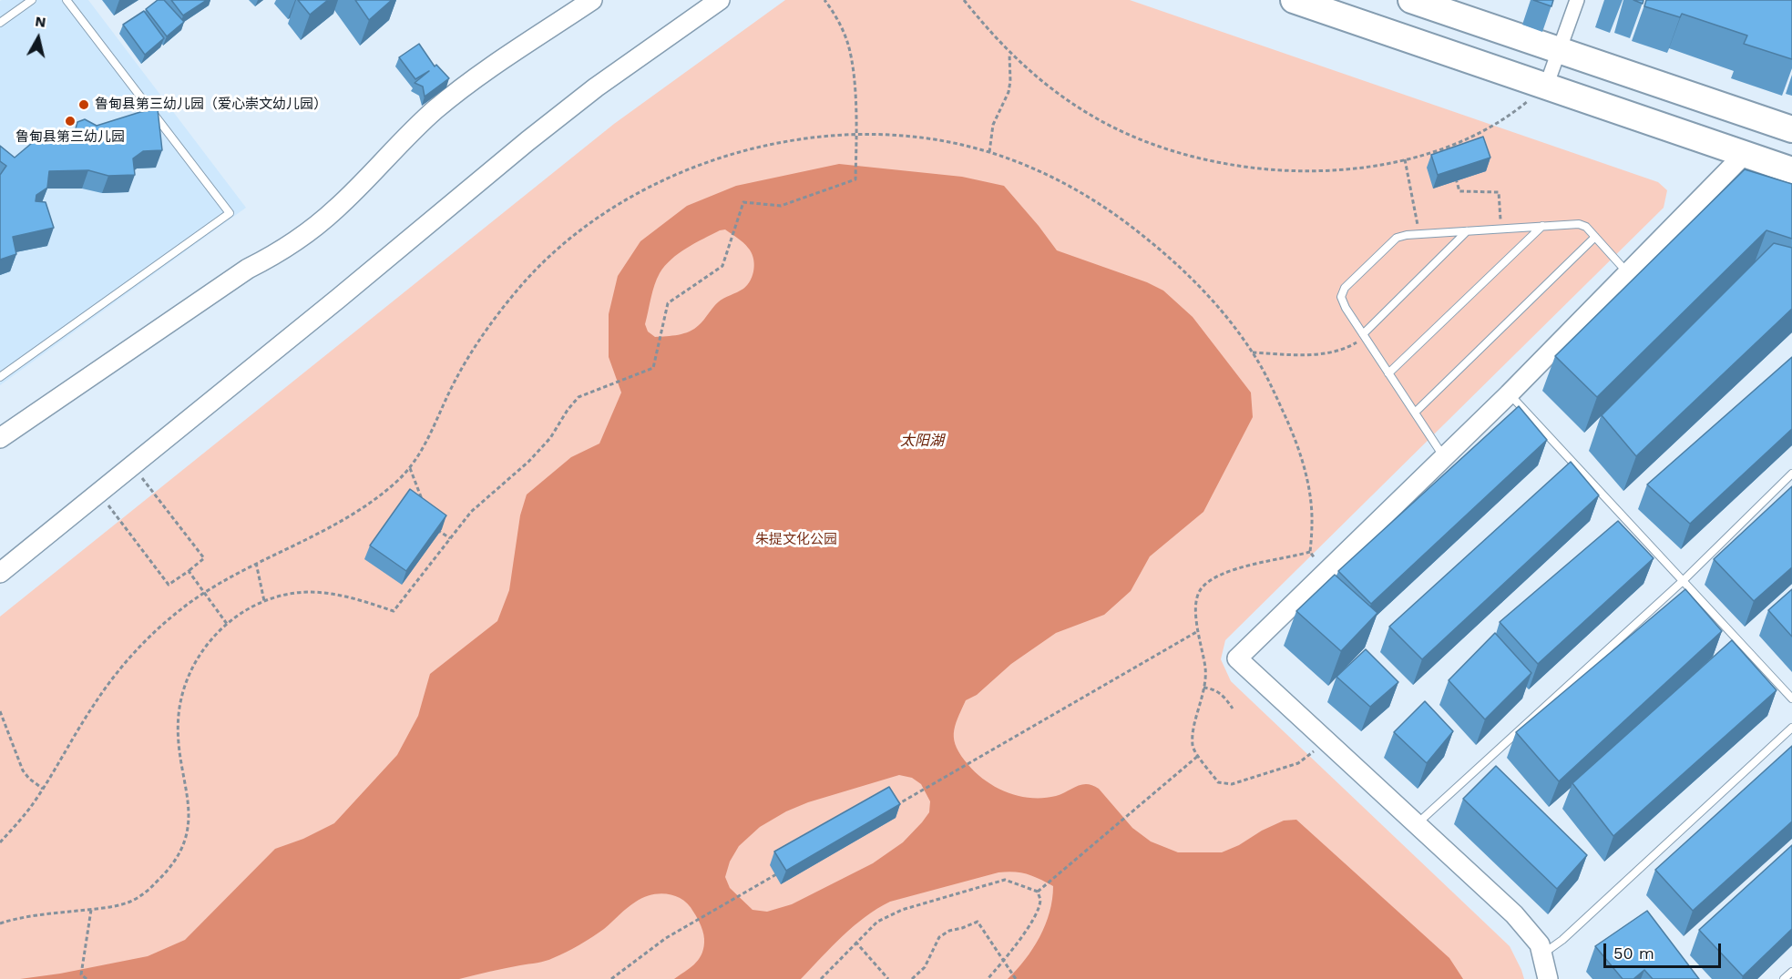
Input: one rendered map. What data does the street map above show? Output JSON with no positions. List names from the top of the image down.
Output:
{
  "water": ["太阳湖"],
  "parks": ["朱提文化公园"],
  "places": ["鲁甸县第三幼儿园（爱心崇文幼儿园）", "鲁甸县第三幼儿园"],
  "scale_bar": "50 m",
  "north": "top"
}
